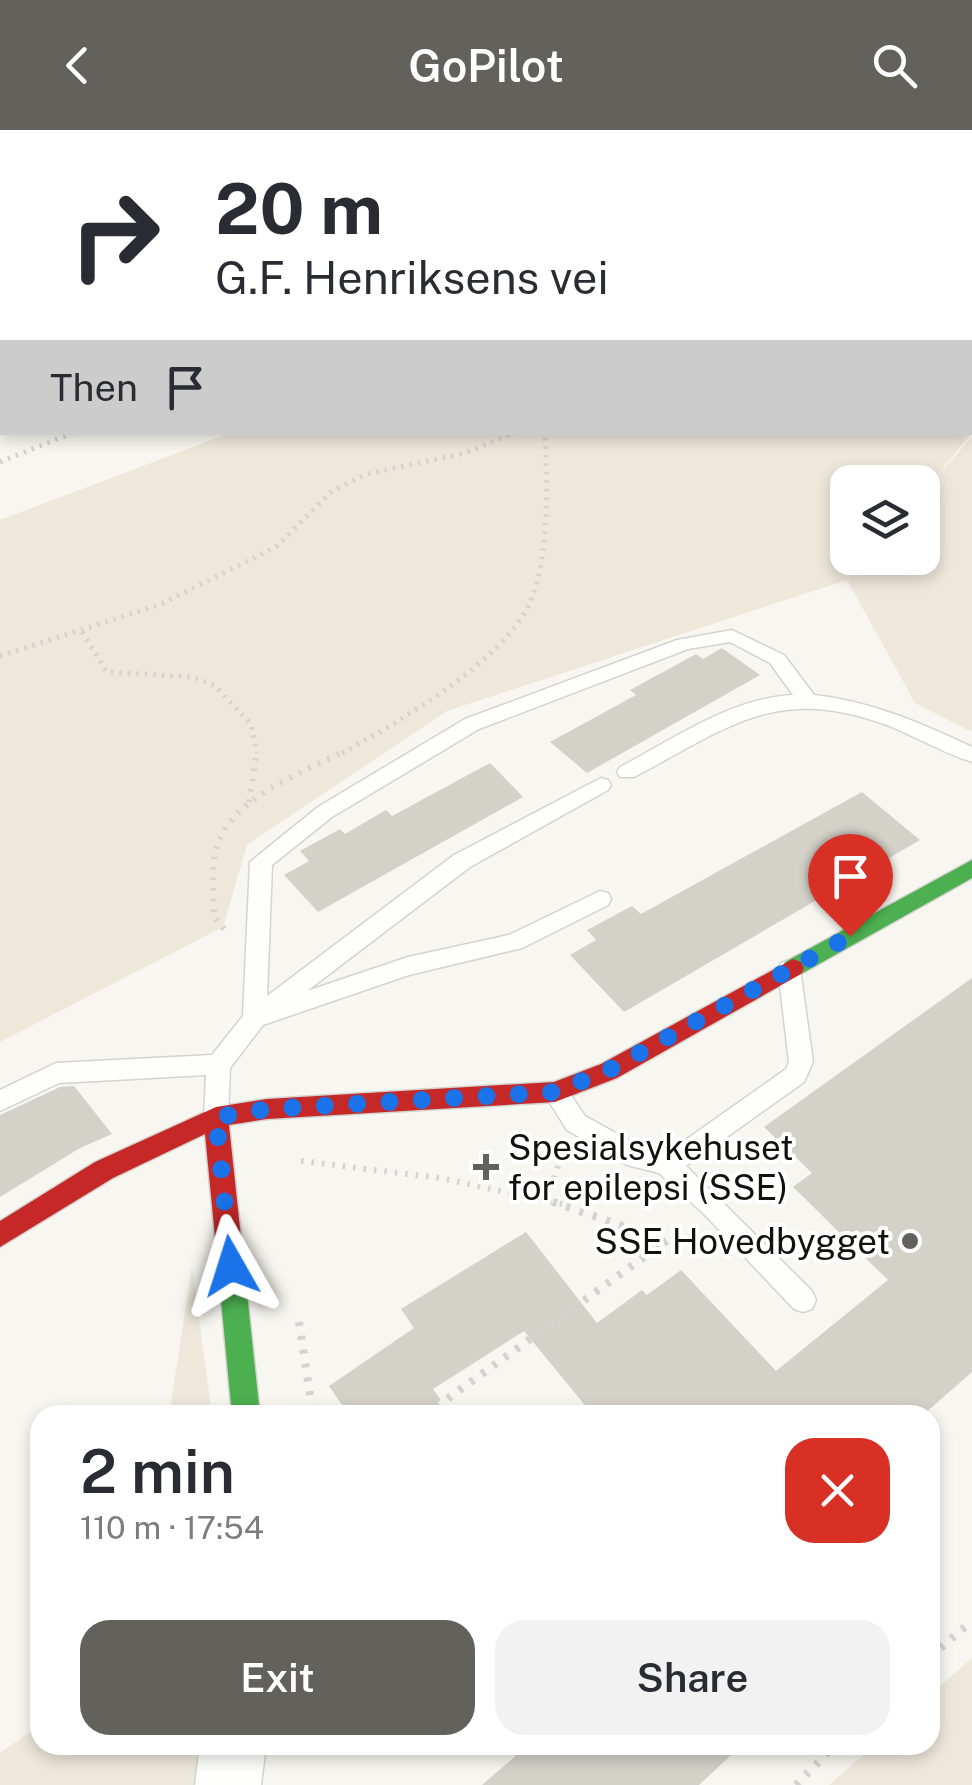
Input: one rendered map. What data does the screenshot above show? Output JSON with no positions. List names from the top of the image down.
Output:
{
  "places": {
    "health": ["Spesialsykehuset for epilepsi (SSE)"],
    "other": ["SSE Hovedbygget"]
  },
  "page": {
    "header": "GoPilot",
    "turn": ["20 m", "G.F. Henriksens vei"],
    "then": "Then",
    "heading": ["2 min", "110 m · 17:54"],
    "buttons": ["Exit", "Share"]
  }
}
